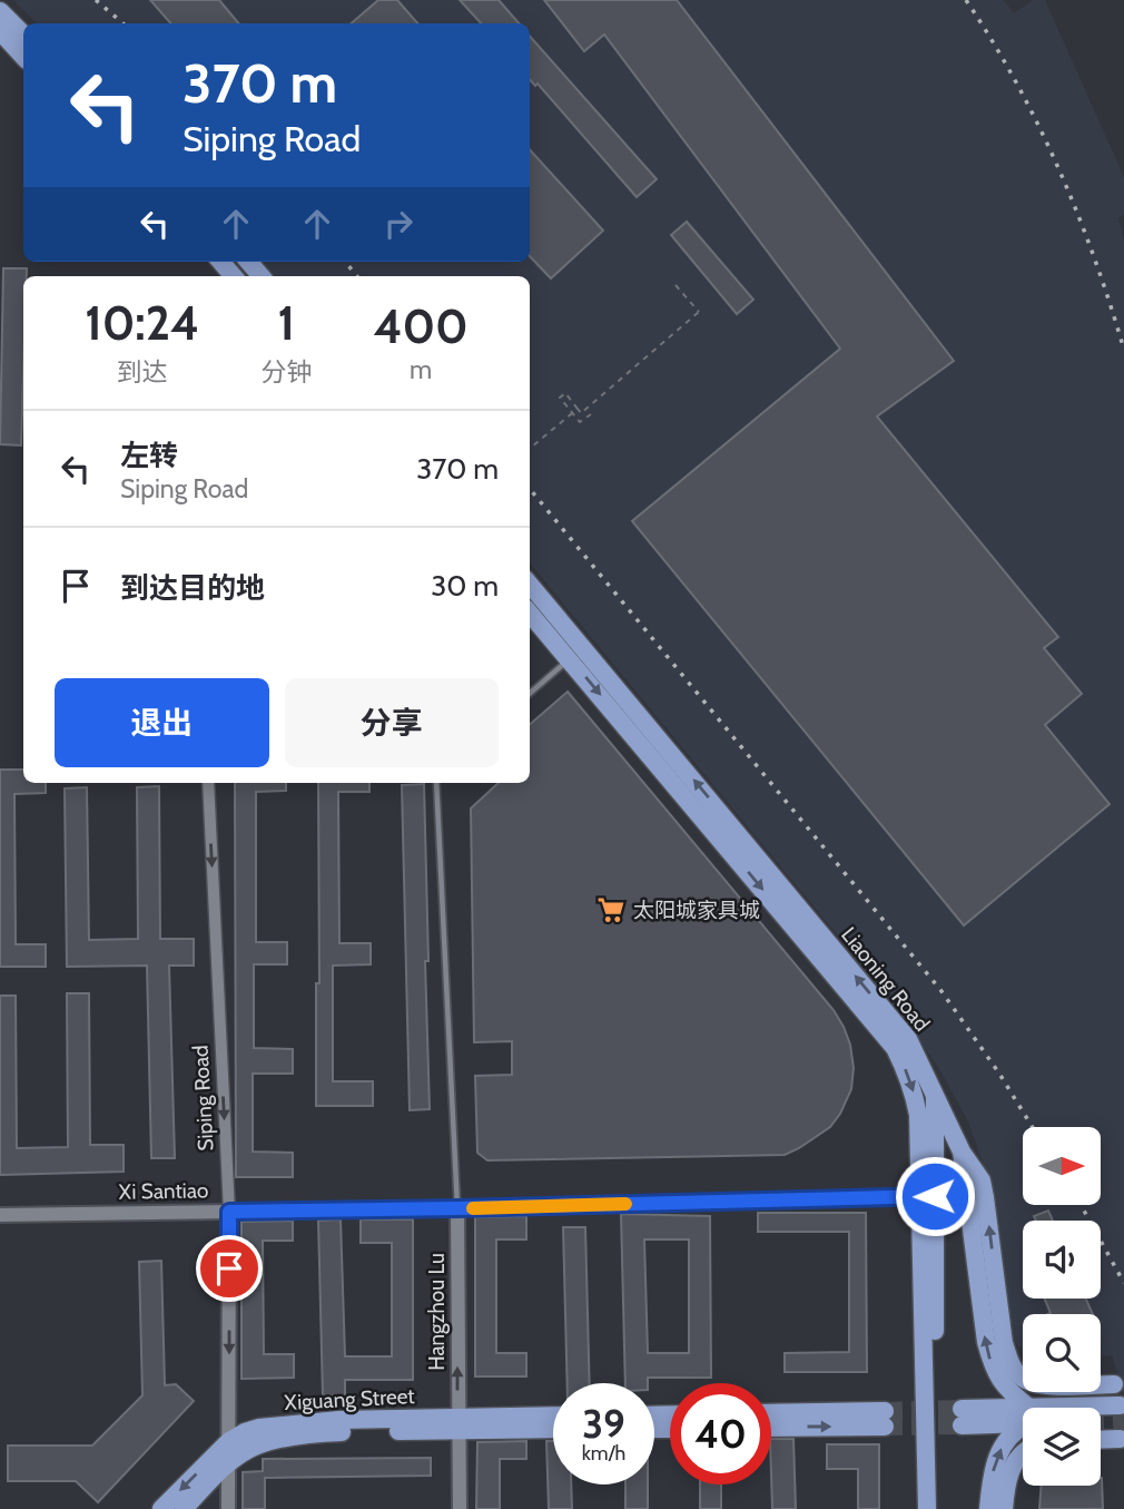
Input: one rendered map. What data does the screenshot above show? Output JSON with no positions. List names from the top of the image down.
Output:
{
  "streets": {
    "main road": ["Liaoning Road", "Xiguang Street"],
    "street": ["Siping Road", "Xi Santiao", "Hangzhou Lu"]
  },
  "crossings": [
    ["Liaoning Road", "Xi Santiao"],
    ["Siping Road", "Xi Santiao"],
    ["Siping Road", "Xiguang Street"],
    ["Xi Santiao", "Hangzhou Lu"],
    ["Hangzhou Lu", "Xiguang Street"]
  ],
  "one_way": ["Siping Road", "Hangzhou Lu"],
  "places": {
    "supermarket": ["太阳城家具城"]
  },
  "north": "right",
  "page": {
    "turn": ["370 m", "Siping Road"],
    "eta": [
      "10:24",
      "到达",
      "1",
      "分钟",
      "400",
      "m"
    ],
    "list": [
      {
        "name": "左转",
        "note": "Siping Road",
        "value": "370 m"
      },
      {
        "name": "到达目的地",
        "value": "30 m"
      }
    ],
    "buttons": ["退出", "分享"],
    "speed": "39 km/h",
    "limit": "40"
  }
}
